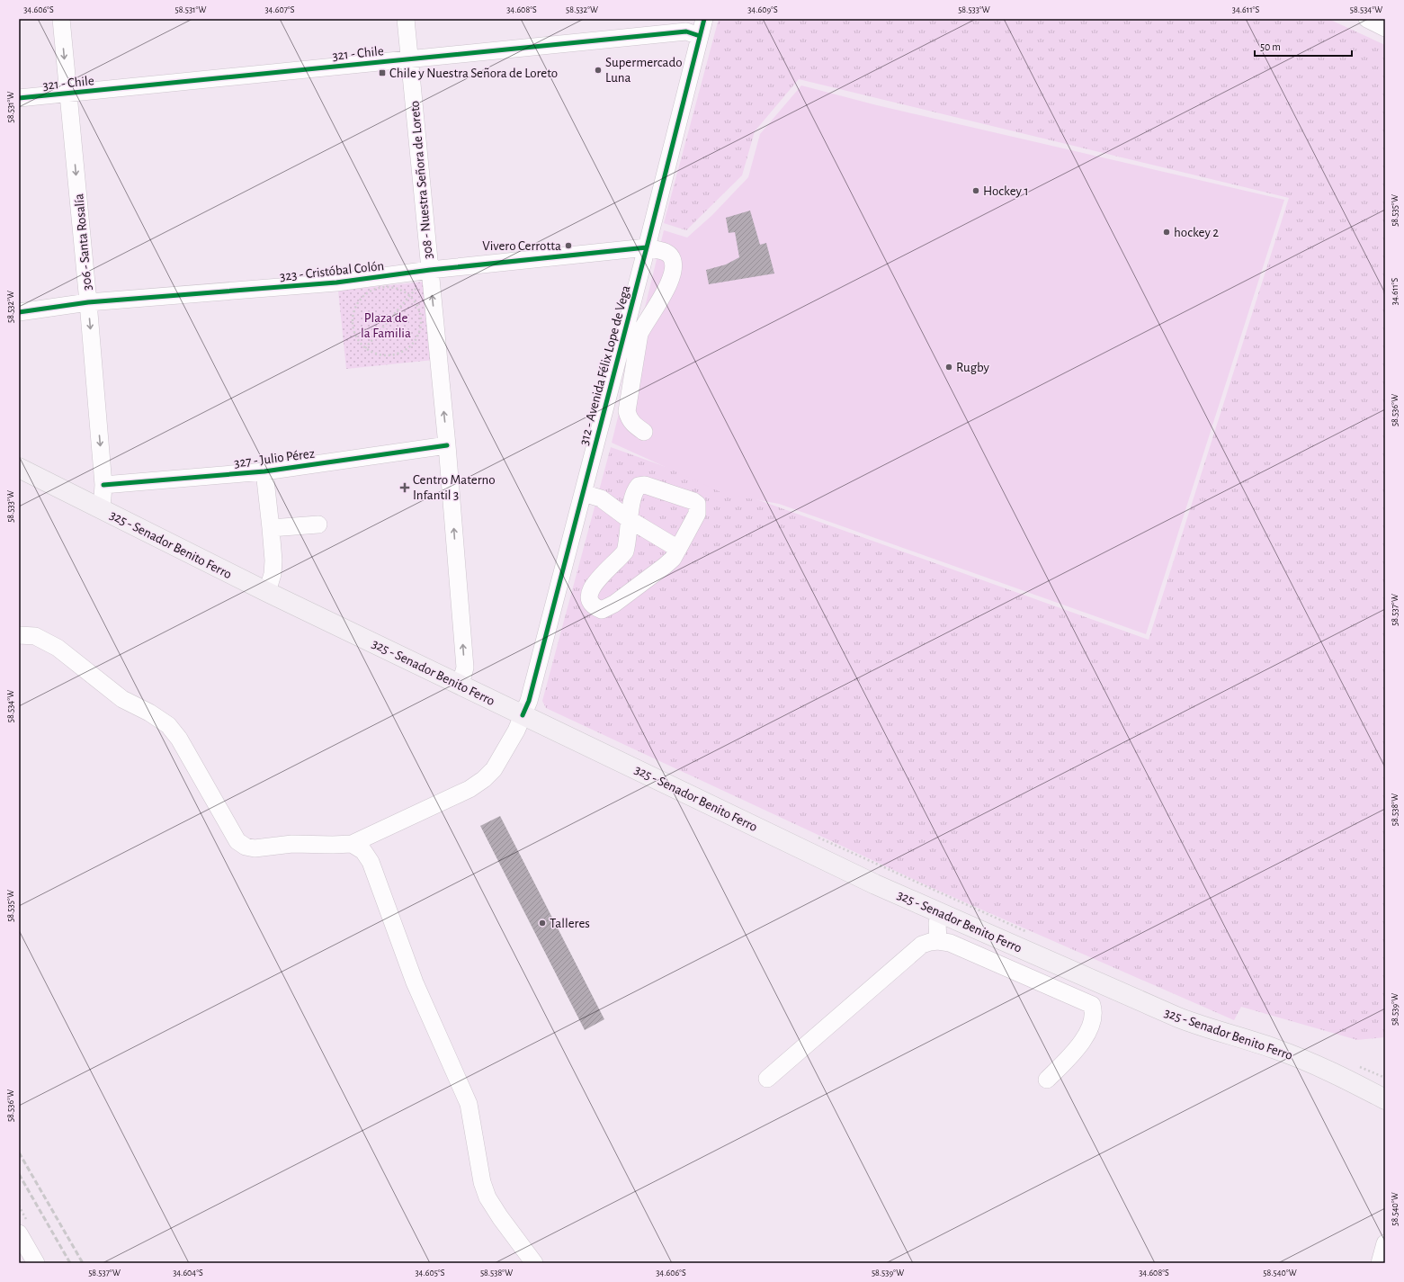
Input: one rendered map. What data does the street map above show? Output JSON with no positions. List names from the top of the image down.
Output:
{
  "streets": {
    "main road": ["325 - Senador Benito Ferro"],
    "street": [
      "321 - Chile",
      "308 - Nuestra Señora de Loreto",
      "306 - Santa Rosalía",
      "323 - Cristóbal Colón",
      "312 - Avenida Félix Lope de Vega",
      "327 - Julio Pérez"
    ]
  },
  "crossings": [
    ["321 - Chile", "308 - Nuestra Señora de Loreto"],
    ["321 - Chile", "306 - Santa Rosalía"],
    ["321 - Chile", "312 - Avenida Félix Lope de Vega"],
    ["308 - Nuestra Señora de Loreto", "323 - Cristóbal Colón"],
    ["308 - Nuestra Señora de Loreto", "327 - Julio Pérez"],
    ["308 - Nuestra Señora de Loreto", "325 - Senador Benito Ferro"],
    ["306 - Santa Rosalía", "323 - Cristóbal Colón"],
    ["306 - Santa Rosalía", "327 - Julio Pérez"],
    ["306 - Santa Rosalía", "325 - Senador Benito Ferro"],
    ["323 - Cristóbal Colón", "312 - Avenida Félix Lope de Vega"],
    ["312 - Avenida Félix Lope de Vega", "325 - Senador Benito Ferro"]
  ],
  "one_way": ["308 - Nuestra Señora de Loreto", "306 - Santa Rosalía"],
  "parks": ["Plaza de la Familia"],
  "places": {
    "other": [
      "Supermercado Luna",
      "Hockey 1",
      "hockey 2",
      "Vivero Cerrotta",
      "Rugby",
      "Talleres"
    ],
    "transit": ["Chile y Nuestra Señora de Loreto"],
    "health": ["Centro Materno Infantil 3"]
  },
  "scale_bar": "50 m",
  "coordinates": [
    "34.606°S",
    "58.531°W",
    "34.607°S",
    "34.608°S",
    "58.532°W",
    "34.609°S",
    "58.533°W",
    "34.611°S",
    "58.534°W",
    "58.535°W",
    "58.536°W",
    "58.537°W",
    "58.538°W",
    "58.539°W",
    "58.540°W",
    "34.604°S",
    "34.605°S"
  ]
}
